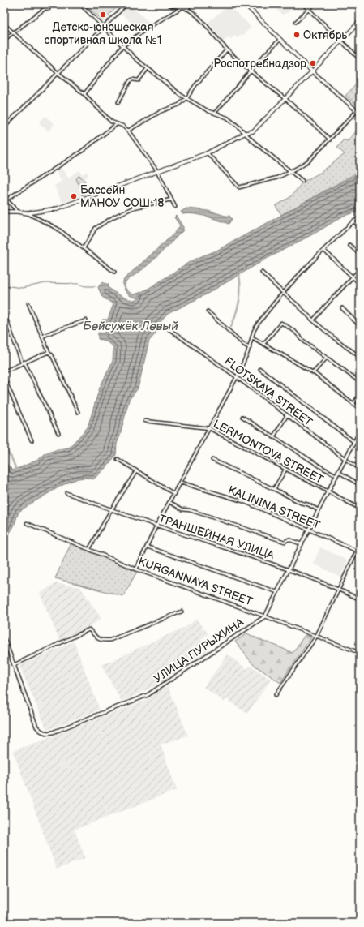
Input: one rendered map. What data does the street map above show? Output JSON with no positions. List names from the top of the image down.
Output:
{
  "streets": {
    "street": [
      "FLOTSKAYA STREET",
      "LERMONTOVA STREET",
      "KALININA STREET",
      "ТРАНШЕЙНАЯ УЛИЦА",
      "KURGANNAYA STREET",
      "УЛИЦА ПУРЫХИНА"
    ]
  },
  "crossings": [
    ["FLOTSKAYA STREET", "УЛИЦА ПУРЫХИНА"],
    ["LERMONTOVA STREET", "УЛИЦА ПУРЫХИНА"],
    ["KALININA STREET", "УЛИЦА ПУРЫХИНА"],
    ["ТРАНШЕЙНАЯ УЛИЦА", "УЛИЦА ПУРЫХИНА"],
    ["KURGANNAYA STREET", "УЛИЦА ПУРЫХИНА"]
  ],
  "water": ["Бейсужёк Левый"],
  "places": [
    "Детско-юношеская спортивная школа №1",
    "Октябрь",
    "Роспотребнадзор",
    "Бассейн МАНОУ СОШ 18"
  ]
}
